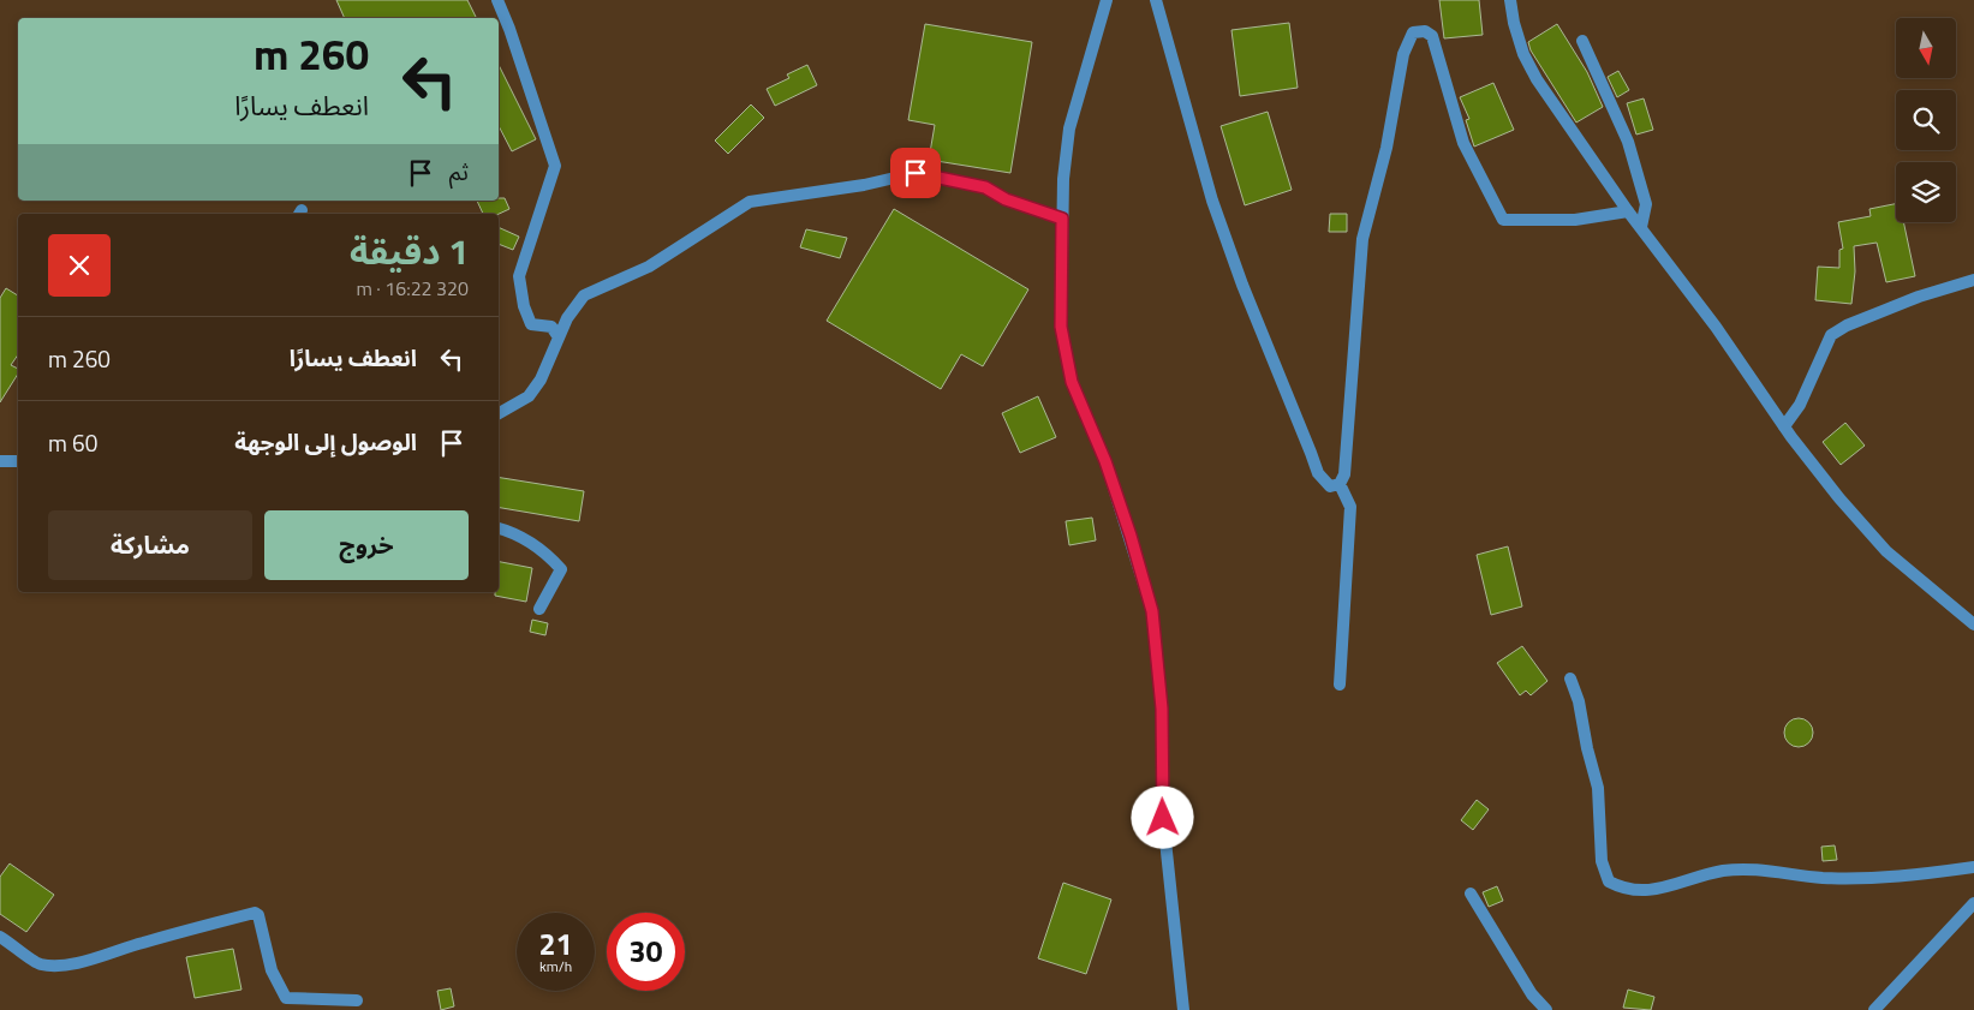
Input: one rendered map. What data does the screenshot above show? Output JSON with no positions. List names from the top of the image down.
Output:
{
  "north": "bottom",
  "page": {
    "turn": ["260 m", "انعطف يسارًا"],
    "then": "ثم",
    "heading": ["1 دقيقة", "320 m · 16:22"],
    "list": [
      {
        "name": "انعطف يسارًا",
        "value": "260 m"
      },
      {
        "name": "الوصول إلى الوجهة",
        "value": "60 m"
      }
    ],
    "buttons": ["خروج", "مشاركة"],
    "speed": "21 km/h",
    "limit": "30"
  }
}
